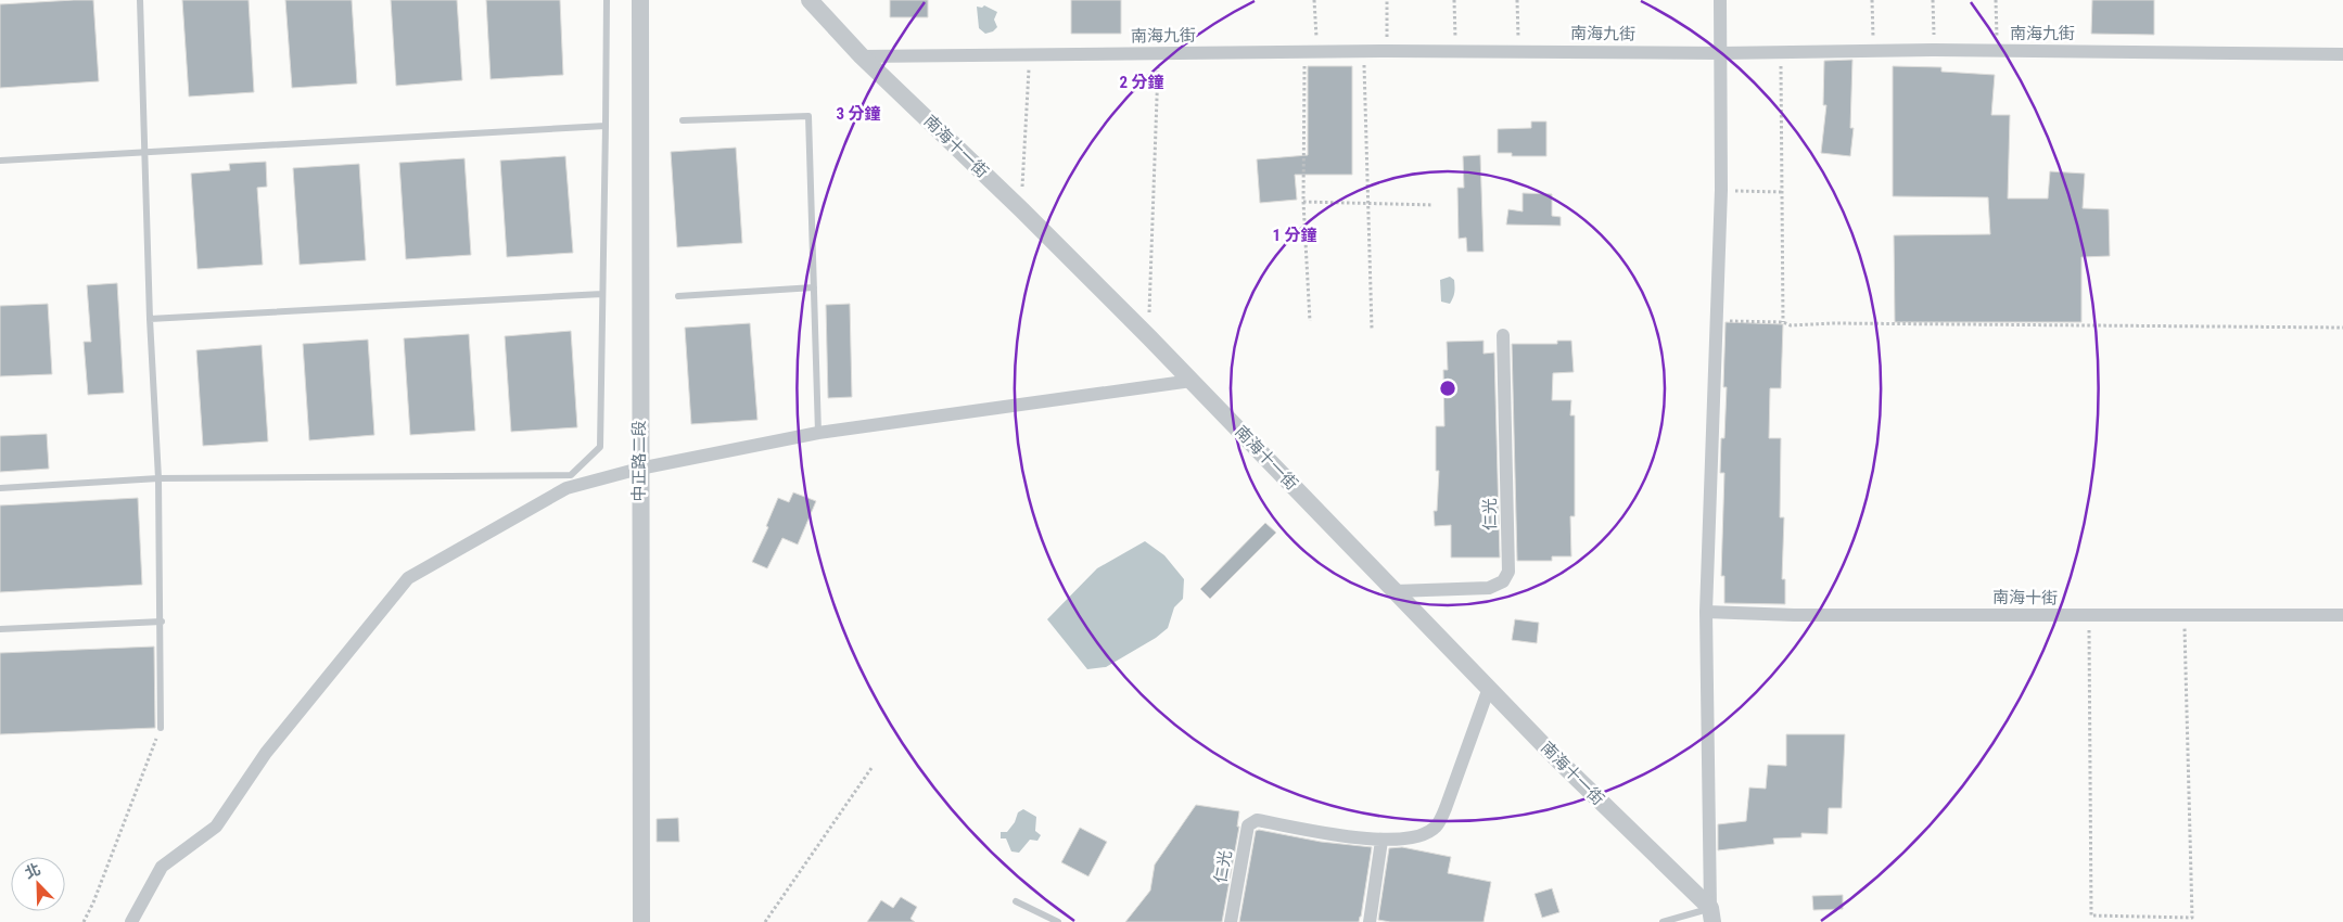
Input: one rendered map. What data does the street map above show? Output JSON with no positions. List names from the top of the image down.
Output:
{
  "streets": {
    "street": [
      "南海九街",
      "南海十一街",
      "中正路二段",
      "仁光",
      "南海十街"
    ]
  },
  "crossings": [
    ["南海九街", "南海十一街"],
    ["南海十一街", "仁光"]
  ],
  "north": "top left",
  "rings": ["2 分鐘", "3 分鐘", "1 分鐘"]
}
